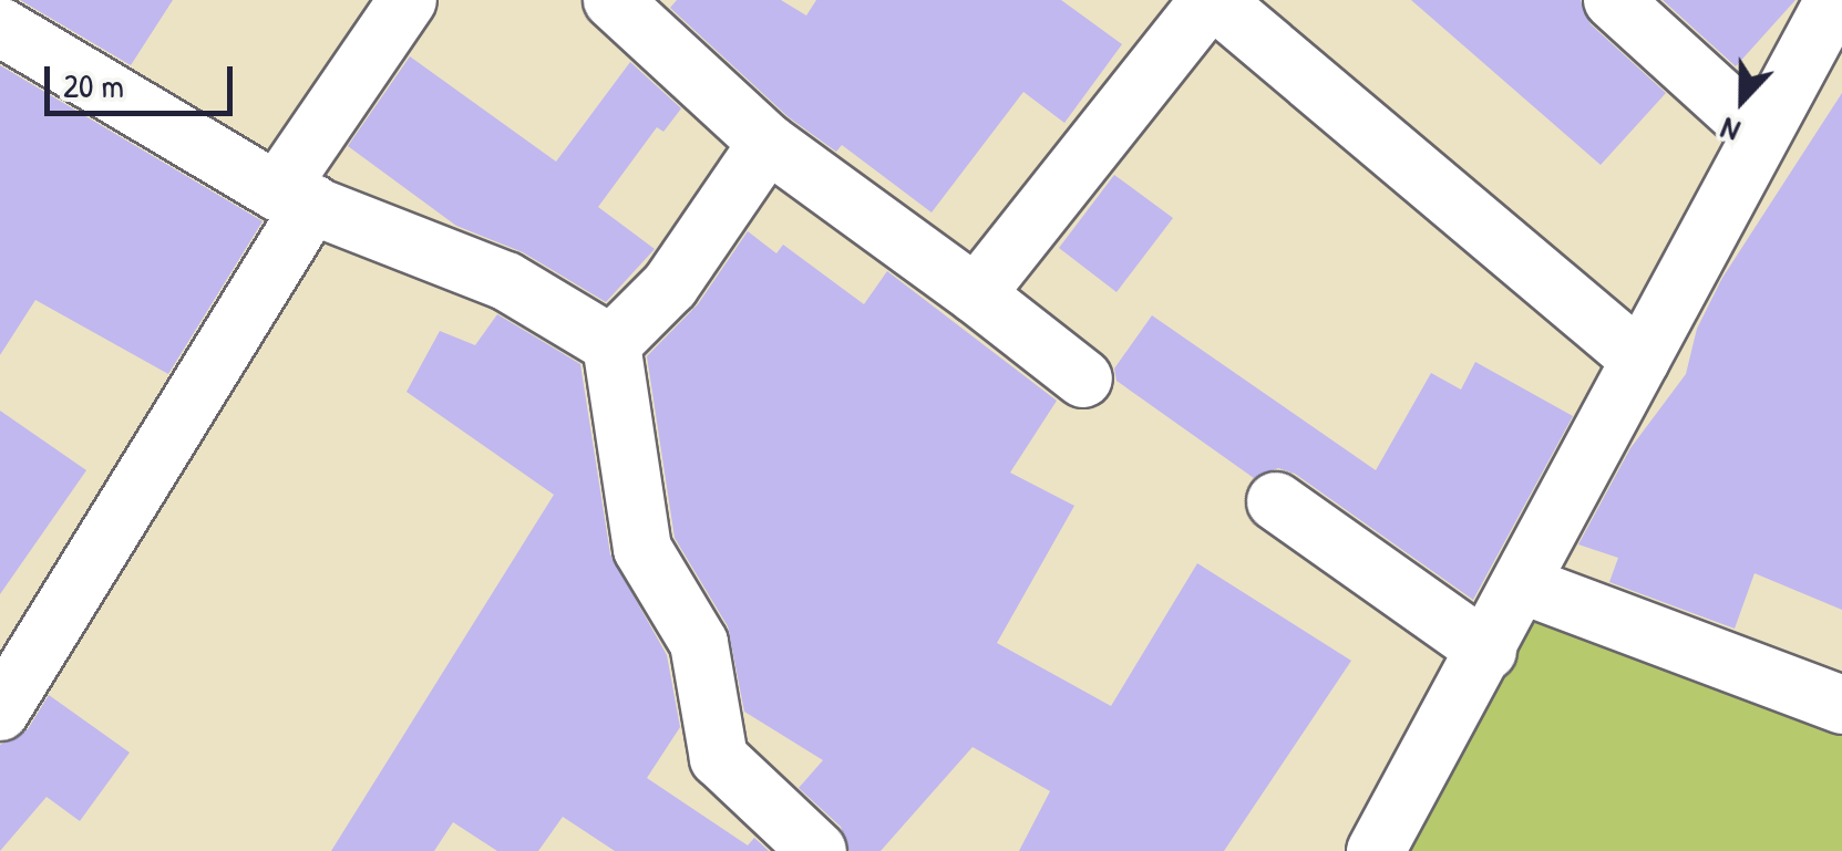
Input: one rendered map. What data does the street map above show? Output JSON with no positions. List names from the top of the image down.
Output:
{
  "scale_bar": "20 m",
  "north": "bottom"
}
